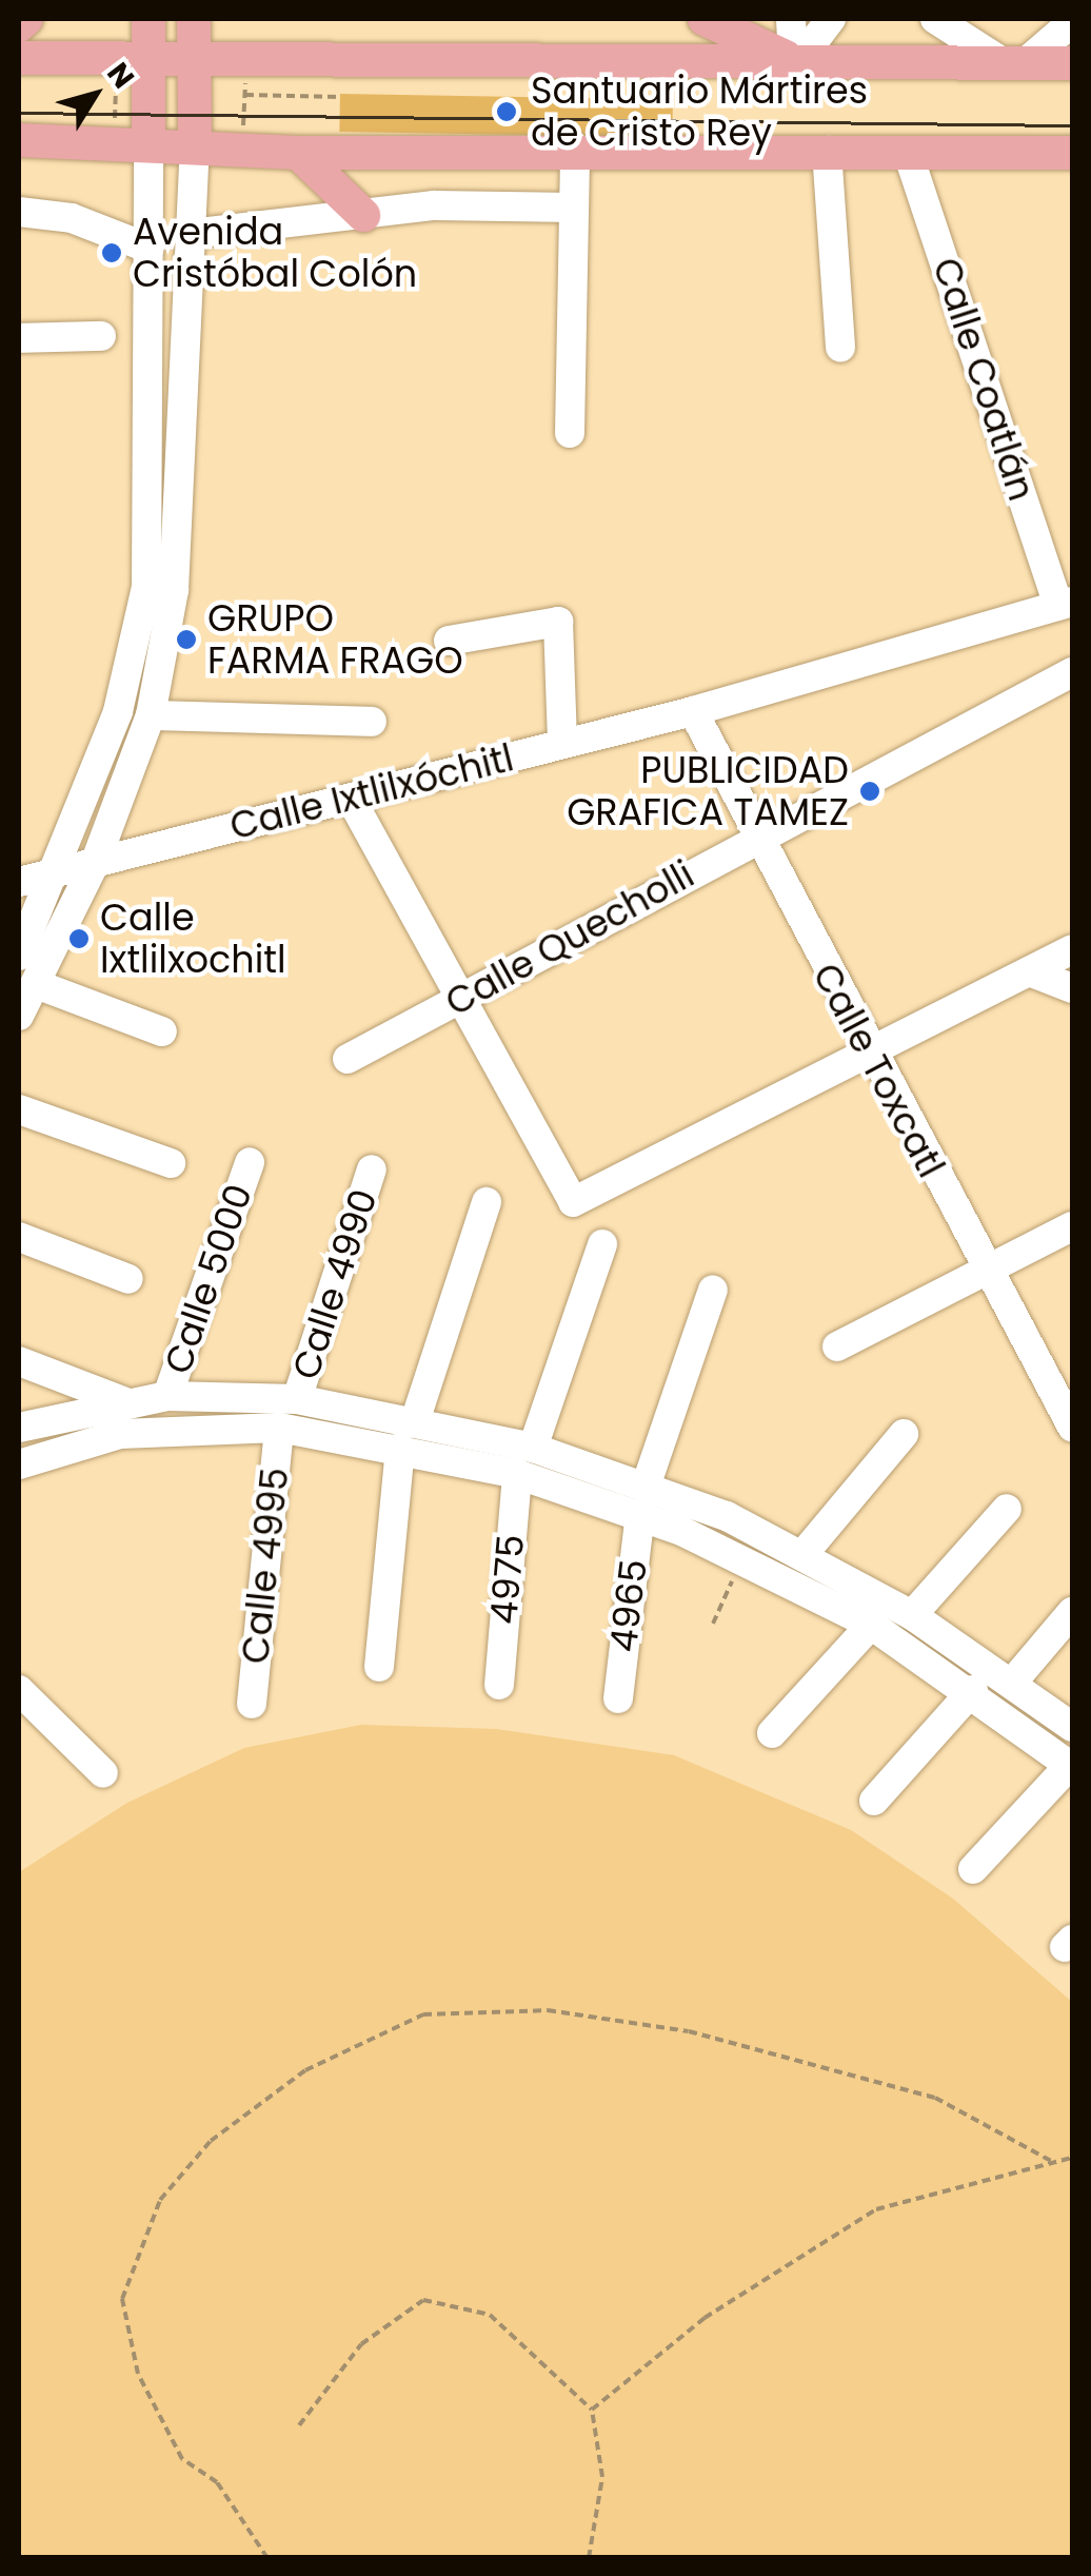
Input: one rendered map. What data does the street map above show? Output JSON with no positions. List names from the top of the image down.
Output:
{
  "streets": {
    "street": [
      "Calle Coatlán",
      "Calle Ixtlilxóchitl",
      "Calle Quecholli",
      "Calle Toxcatl",
      "Calle 5000",
      "Calle 4990",
      "Calle 4995",
      "4975",
      "4965"
    ]
  },
  "crossings": [
    ["Calle Coatlán", "Calle Ixtlilxóchitl"],
    ["Calle Ixtlilxóchitl", "Calle Toxcatl"],
    ["Calle Quecholli", "Calle Toxcatl"]
  ],
  "places": [
    "Santuario Mártires de Cristo Rey",
    "Avenida Cristóbal Colón",
    "GRUPO FARMA FRAGO",
    "PUBLICIDAD GRAFICA TAMEZ",
    "Calle Ixtlilxochitl"
  ],
  "north": "top right"
}
